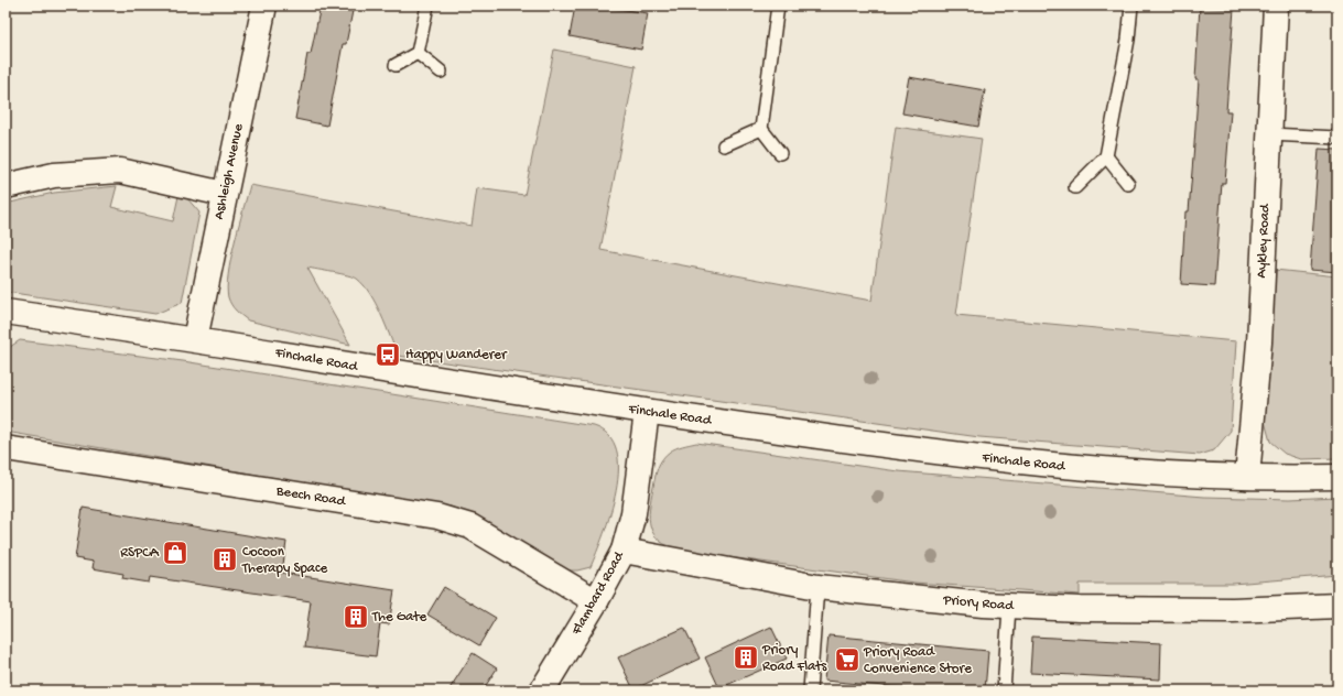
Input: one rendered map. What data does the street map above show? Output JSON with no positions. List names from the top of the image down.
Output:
{
  "streets": {
    "street": [
      "Ashleigh Avenue",
      "Aykley Road",
      "Finchale Road",
      "Beech Road",
      "Flambard Road",
      "Priory Road"
    ]
  },
  "crossings": [
    ["Ashleigh Avenue", "Finchale Road"],
    ["Aykley Road", "Finchale Road"],
    ["Finchale Road", "Flambard Road"],
    ["Beech Road", "Flambard Road"],
    ["Flambard Road", "Priory Road"]
  ],
  "places": {
    "bus stop": ["Happy Wanderer"],
    "shop": ["RSPCA"],
    "building": ["Cocoon Therapy Space", "The Gate", "Priory Road Flats"],
    "supermarket": ["Priory Road Convenience Store"]
  }
}
